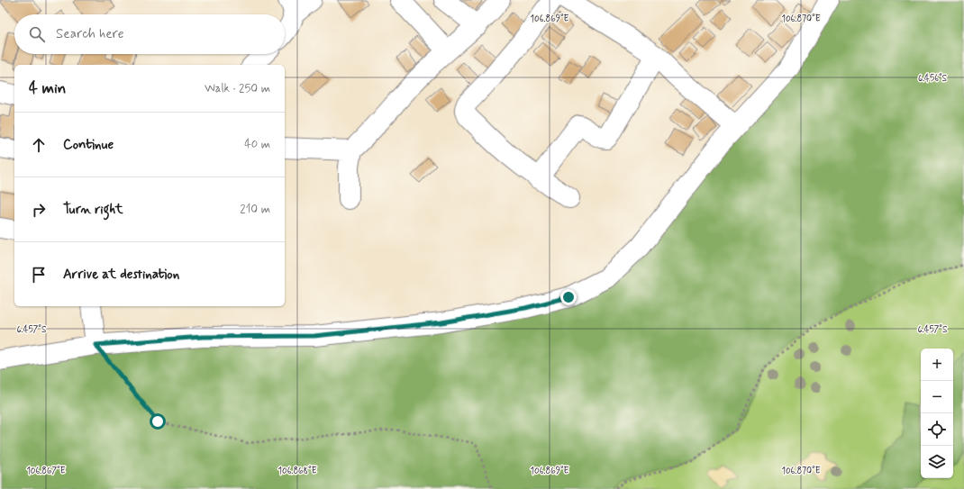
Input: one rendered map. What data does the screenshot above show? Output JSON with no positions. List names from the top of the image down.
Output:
{
  "page": {
    "search": "Search here",
    "heading": ["4 min", "Walk · 250 m"],
    "list": [
      ["Continue", "40 m"],
      ["Turn right", "210 m"],
      "Arrive at destination"
    ],
    "map_buttons": ["+", "−"]
  },
  "coordinates": [
    "106.869°E",
    "106.870°E",
    "6.456°S",
    "6.457°S",
    "106.867°E",
    "106.868°E"
  ]
}
